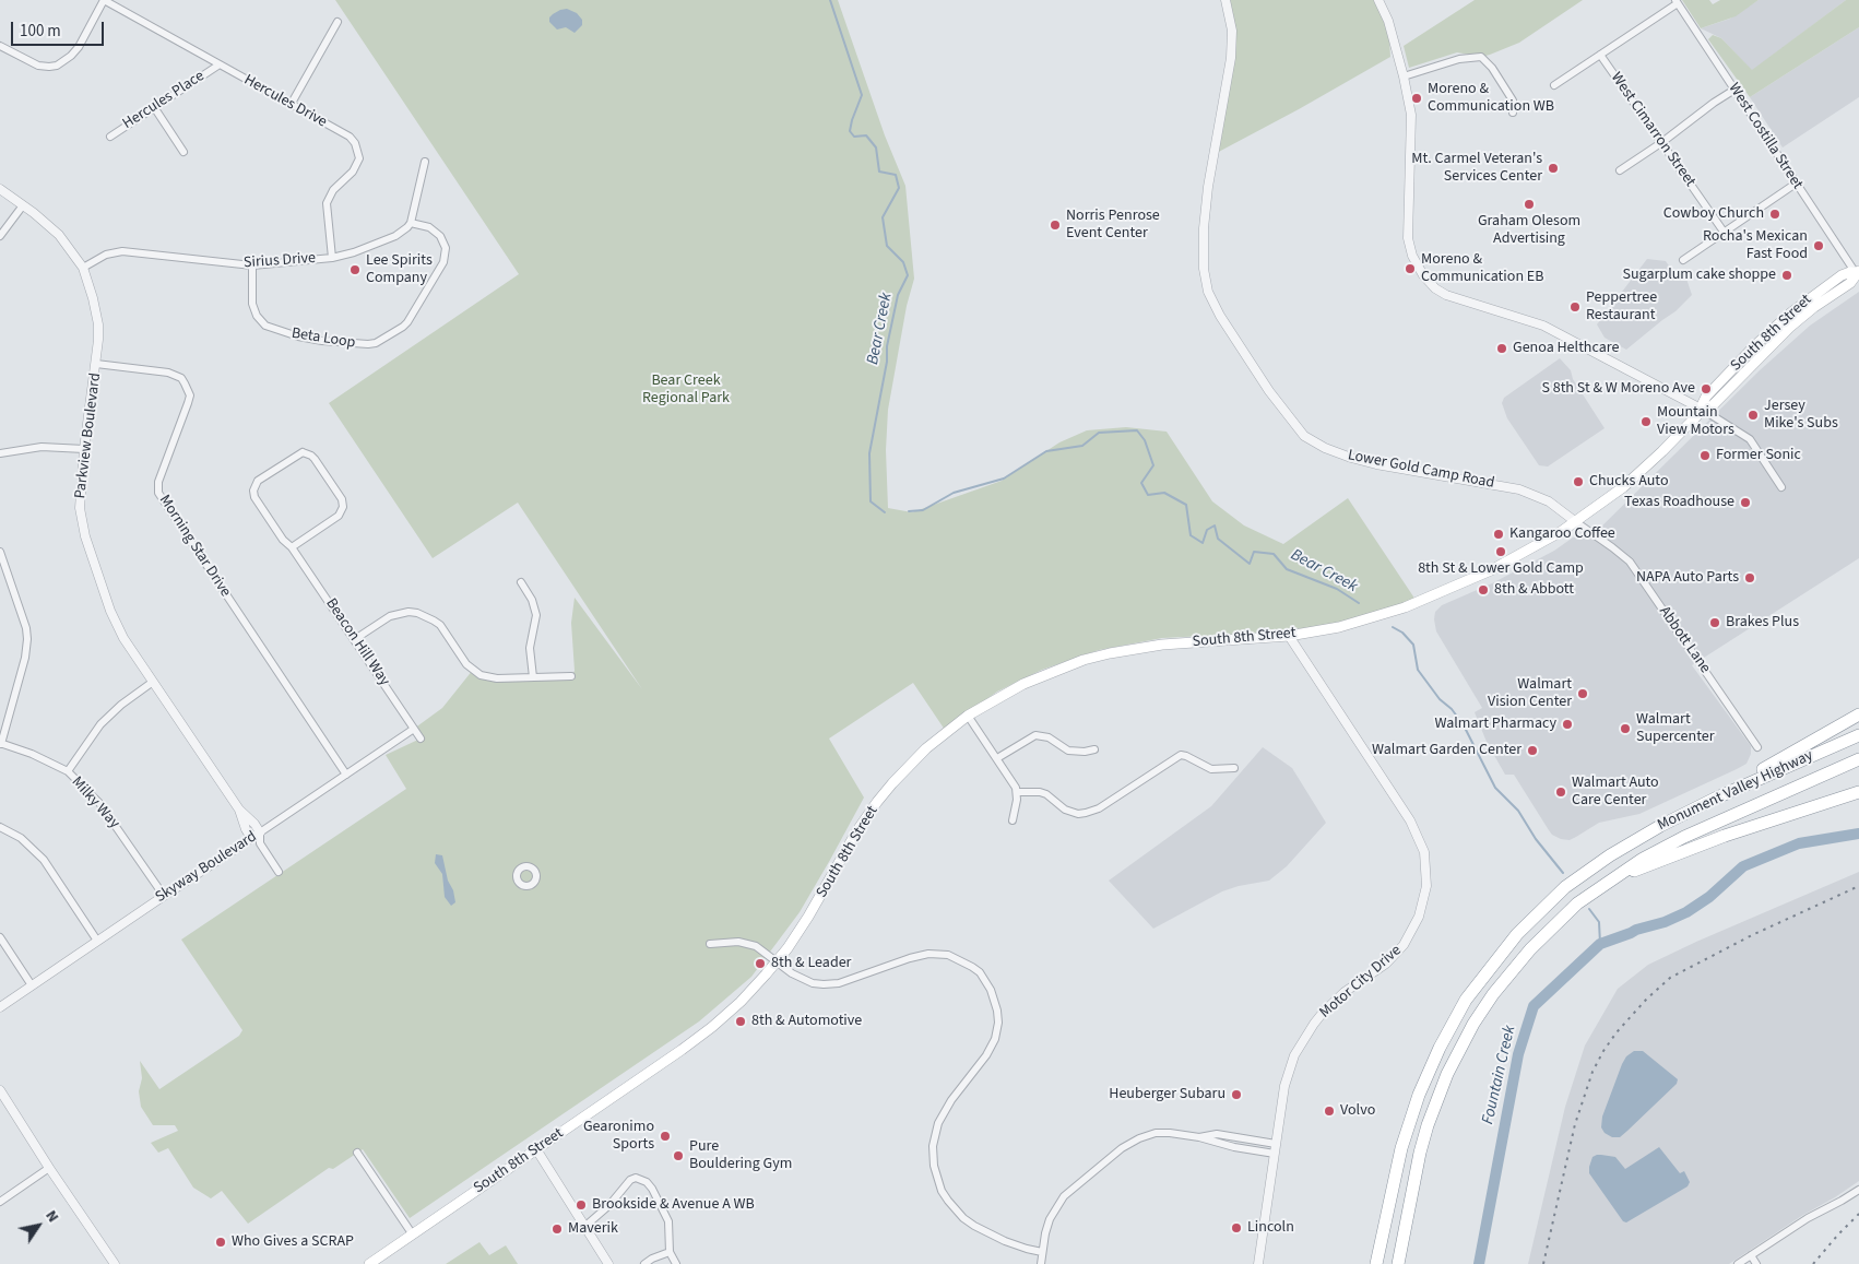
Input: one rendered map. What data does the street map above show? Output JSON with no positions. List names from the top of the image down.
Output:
{
  "streets": {
    "highway": ["Monument Valley Highway"],
    "main road": ["South 8th Street"],
    "street": [
      "Hercules Place",
      "Hercules Drive",
      "West Cimarron Street",
      "West Costilla Street",
      "Sirius Drive",
      "Beta Loop",
      "Parkview Boulevard",
      "Lower Gold Camp Road",
      "Morning Star Drive",
      "Abbott Lane",
      "Beacon Hill Way",
      "Milky Way",
      "Skyway Boulevard",
      "Motor City Drive"
    ]
  },
  "crossings": [
    ["Hercules Place", "Hercules Drive"],
    ["Hercules Drive", "Sirius Drive"],
    ["West Costilla Street", "South 8th Street"],
    ["Sirius Drive", "Beta Loop"],
    ["Sirius Drive", "Parkview Boulevard"],
    ["South 8th Street", "Lower Gold Camp Road"],
    ["South 8th Street", "Abbott Lane"],
    ["South 8th Street", "Motor City Drive"],
    ["Parkview Boulevard", "Morning Star Drive"],
    ["Parkview Boulevard", "Skyway Boulevard"],
    ["Lower Gold Camp Road", "Abbott Lane"],
    ["Morning Star Drive", "Skyway Boulevard"],
    ["Beacon Hill Way", "Skyway Boulevard"],
    ["Milky Way", "Skyway Boulevard"]
  ],
  "water": ["Bear Creek", "Fountain Creek"],
  "parks": ["Bear Creek Regional Park"],
  "places": [
    "Moreno & Communication WB",
    "Mt. Carmel Veteran's Services Center",
    "Graham Olesom Advertising",
    "Cowboy Church",
    "Norris Penrose Event Center",
    "Rocha's Mexican Fast Food",
    "Moreno & Communication EB",
    "Lee Spirits Company",
    "Sugarplum cake shoppe",
    "Peppertree Restaurant",
    "Genoa Helthcare",
    "S 8th St & W Moreno Ave",
    "Jersey Mike's Subs",
    "Mountain View Motors",
    "Former Sonic",
    "Chucks Auto",
    "Texas Roadhouse",
    "Kangaroo Coffee",
    "8th St & Lower Gold Camp",
    "NAPA Auto Parts",
    "8th & Abbott",
    "Brakes Plus",
    "Walmart Vision Center",
    "Walmart Pharmacy",
    "Walmart Supercenter",
    "Walmart Garden Center",
    "Walmart Auto Care Center",
    "8th & Leader",
    "8th & Automotive",
    "Heuberger Subaru",
    "Volvo",
    "Gearonimo Sports",
    "Pure Bouldering Gym",
    "Brookside & Avenue A WB",
    "Lincoln",
    "Maverik",
    "Who Gives a SCRAP"
  ],
  "scale_bar": "100 m",
  "north": "top right"
}
